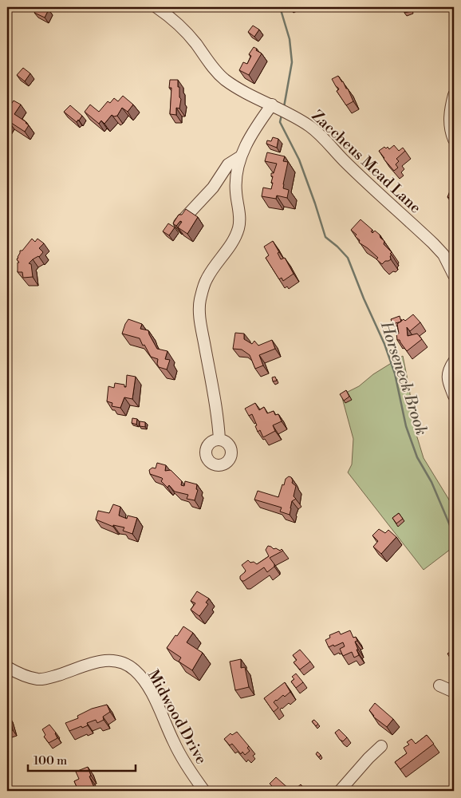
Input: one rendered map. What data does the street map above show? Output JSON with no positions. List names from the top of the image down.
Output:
{
  "streets": {
    "street": ["Zaccheus Mead Lane", "Midwood Drive"]
  },
  "water": ["Horseneck Brook"],
  "scale_bar": "100 m"
}
